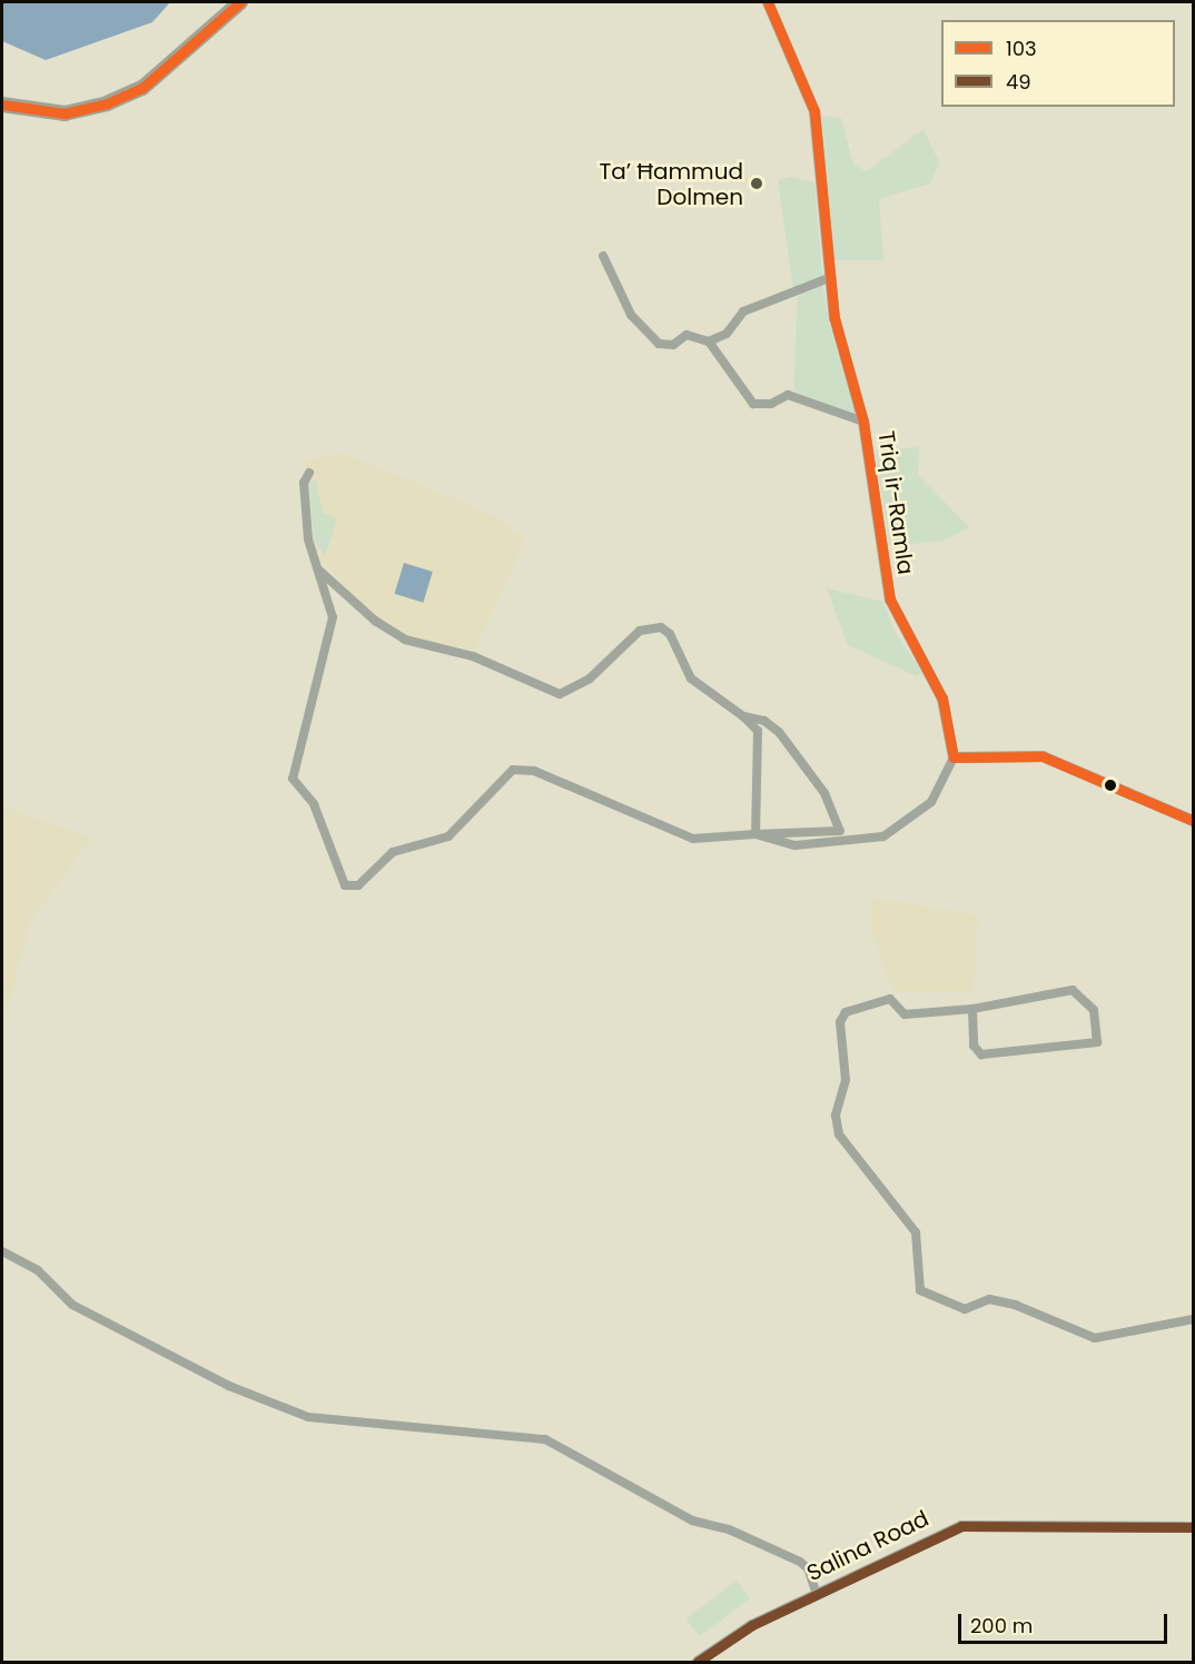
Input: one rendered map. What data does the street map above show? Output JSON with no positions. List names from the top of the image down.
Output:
{
  "streets": {
    "main road": ["Triq ir-Ramla", "Salina Road"]
  },
  "places": ["Ta’ Ħammud Dolmen"],
  "lines": ["transit line 103", "transit line 49"],
  "legend": ["103", "49"],
  "scale_bar": "200 m"
}
